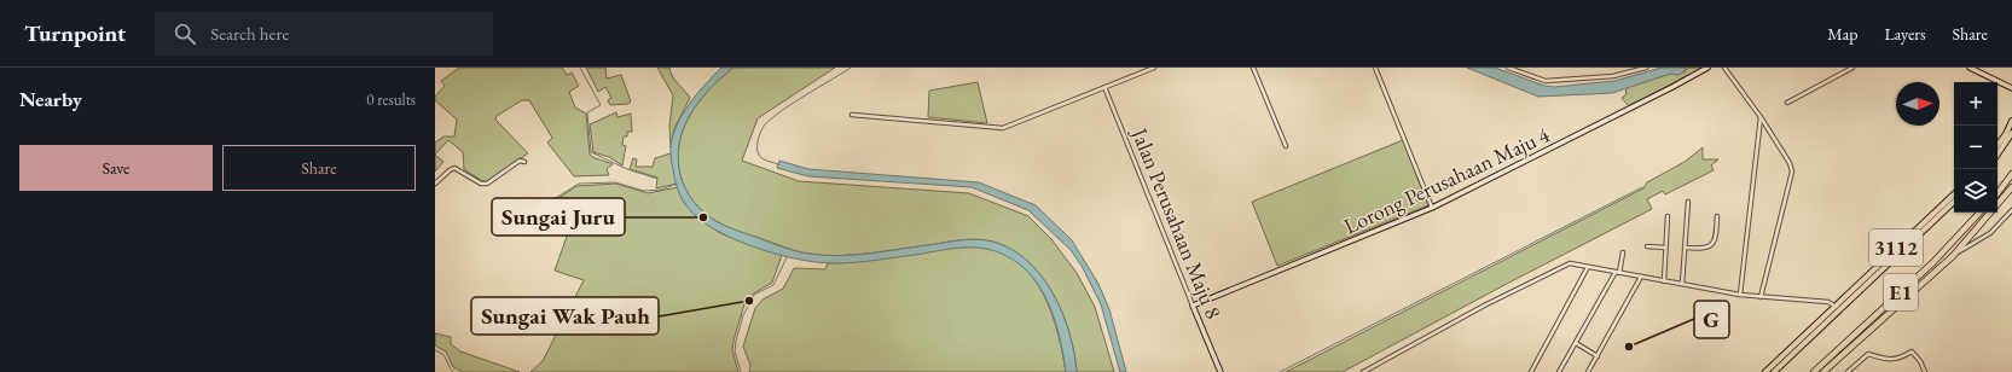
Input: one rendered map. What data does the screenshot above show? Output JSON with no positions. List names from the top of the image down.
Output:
{
  "streets": {
    "highway": ["E1"],
    "main road": ["3112"],
    "street": ["Lorong Perusahaan Maju 4", "Jalan Perusahaan Maju 8"]
  },
  "crossings": [
    ["Lorong Perusahaan Maju 4", "Jalan Perusahaan Maju 8"]
  ],
  "places": ["Sungai Juru", "Sungai Wak Pauh", "G"],
  "north": "right",
  "page": {
    "header": "Turnpoint",
    "search": "Search here",
    "nav": ["Map", "Layers", "Share"],
    "heading": ["Nearby", "0 results"],
    "map_buttons": ["+", "−"],
    "buttons": ["Save", "Share"]
  }
}
